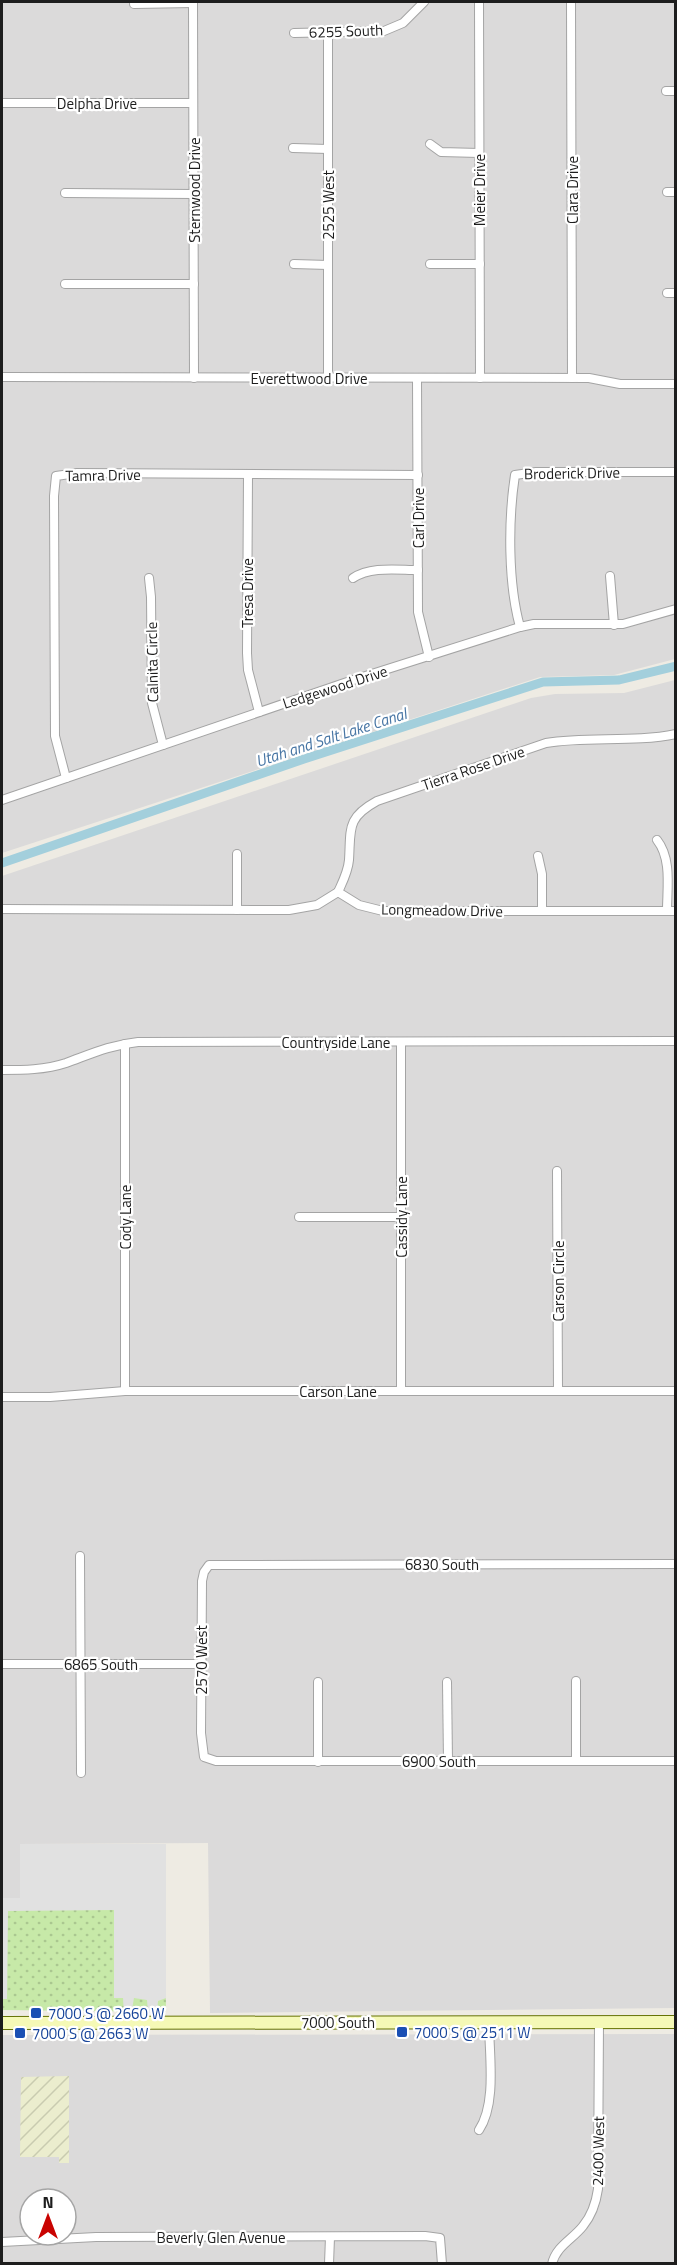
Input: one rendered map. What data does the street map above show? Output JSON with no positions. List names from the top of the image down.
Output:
{
  "streets": {
    "main road": ["7000 South"],
    "street": [
      "6255 South",
      "Delpha Drive",
      "Sternwood Drive",
      "Meier Drive",
      "Clara Drive",
      "2525 West",
      "Everettwood Drive",
      "Broderick Drive",
      "Tamra Drive",
      "Carl Drive",
      "Tresa Drive",
      "Calnita Circle",
      "Ledgewood Drive",
      "Tierra Rose Drive",
      "Longmeadow Drive",
      "Countryside Lane",
      "Cody Lane",
      "Cassidy Lane",
      "Carson Circle",
      "Carson Lane",
      "6830 South",
      "2570 West",
      "6865 South",
      "6900 South",
      "2400 West",
      "Beverly Glen Avenue"
    ]
  },
  "crossings": [
    ["6255 South", "2525 West"],
    ["Delpha Drive", "Sternwood Drive"],
    ["Sternwood Drive", "Everettwood Drive"],
    ["Meier Drive", "Everettwood Drive"],
    ["Clara Drive", "Everettwood Drive"],
    ["2525 West", "Everettwood Drive"],
    ["Everettwood Drive", "Carl Drive"],
    ["Broderick Drive", "Ledgewood Drive"],
    ["Tamra Drive", "Carl Drive"],
    ["Tamra Drive", "Tresa Drive"],
    ["Tamra Drive", "Ledgewood Drive"],
    ["Carl Drive", "Ledgewood Drive"],
    ["Tresa Drive", "Ledgewood Drive"],
    ["Calnita Circle", "Ledgewood Drive"],
    ["Tierra Rose Drive", "Longmeadow Drive"],
    ["Countryside Lane", "Cody Lane"],
    ["Countryside Lane", "Cassidy Lane"],
    ["Cody Lane", "Carson Lane"],
    ["Cassidy Lane", "Carson Lane"],
    ["Carson Circle", "Carson Lane"],
    ["6830 South", "2570 West"],
    ["2570 West", "6865 South"],
    ["2570 West", "6900 South"],
    ["7000 South", "2400 West"]
  ],
  "water": ["Utah and Salt Lake Canal"],
  "places": {
    "transit": ["7000 S @ 2660 W", "7000 S @ 2511 W", "7000 S @ 2663 W"]
  },
  "north": "top"
}
